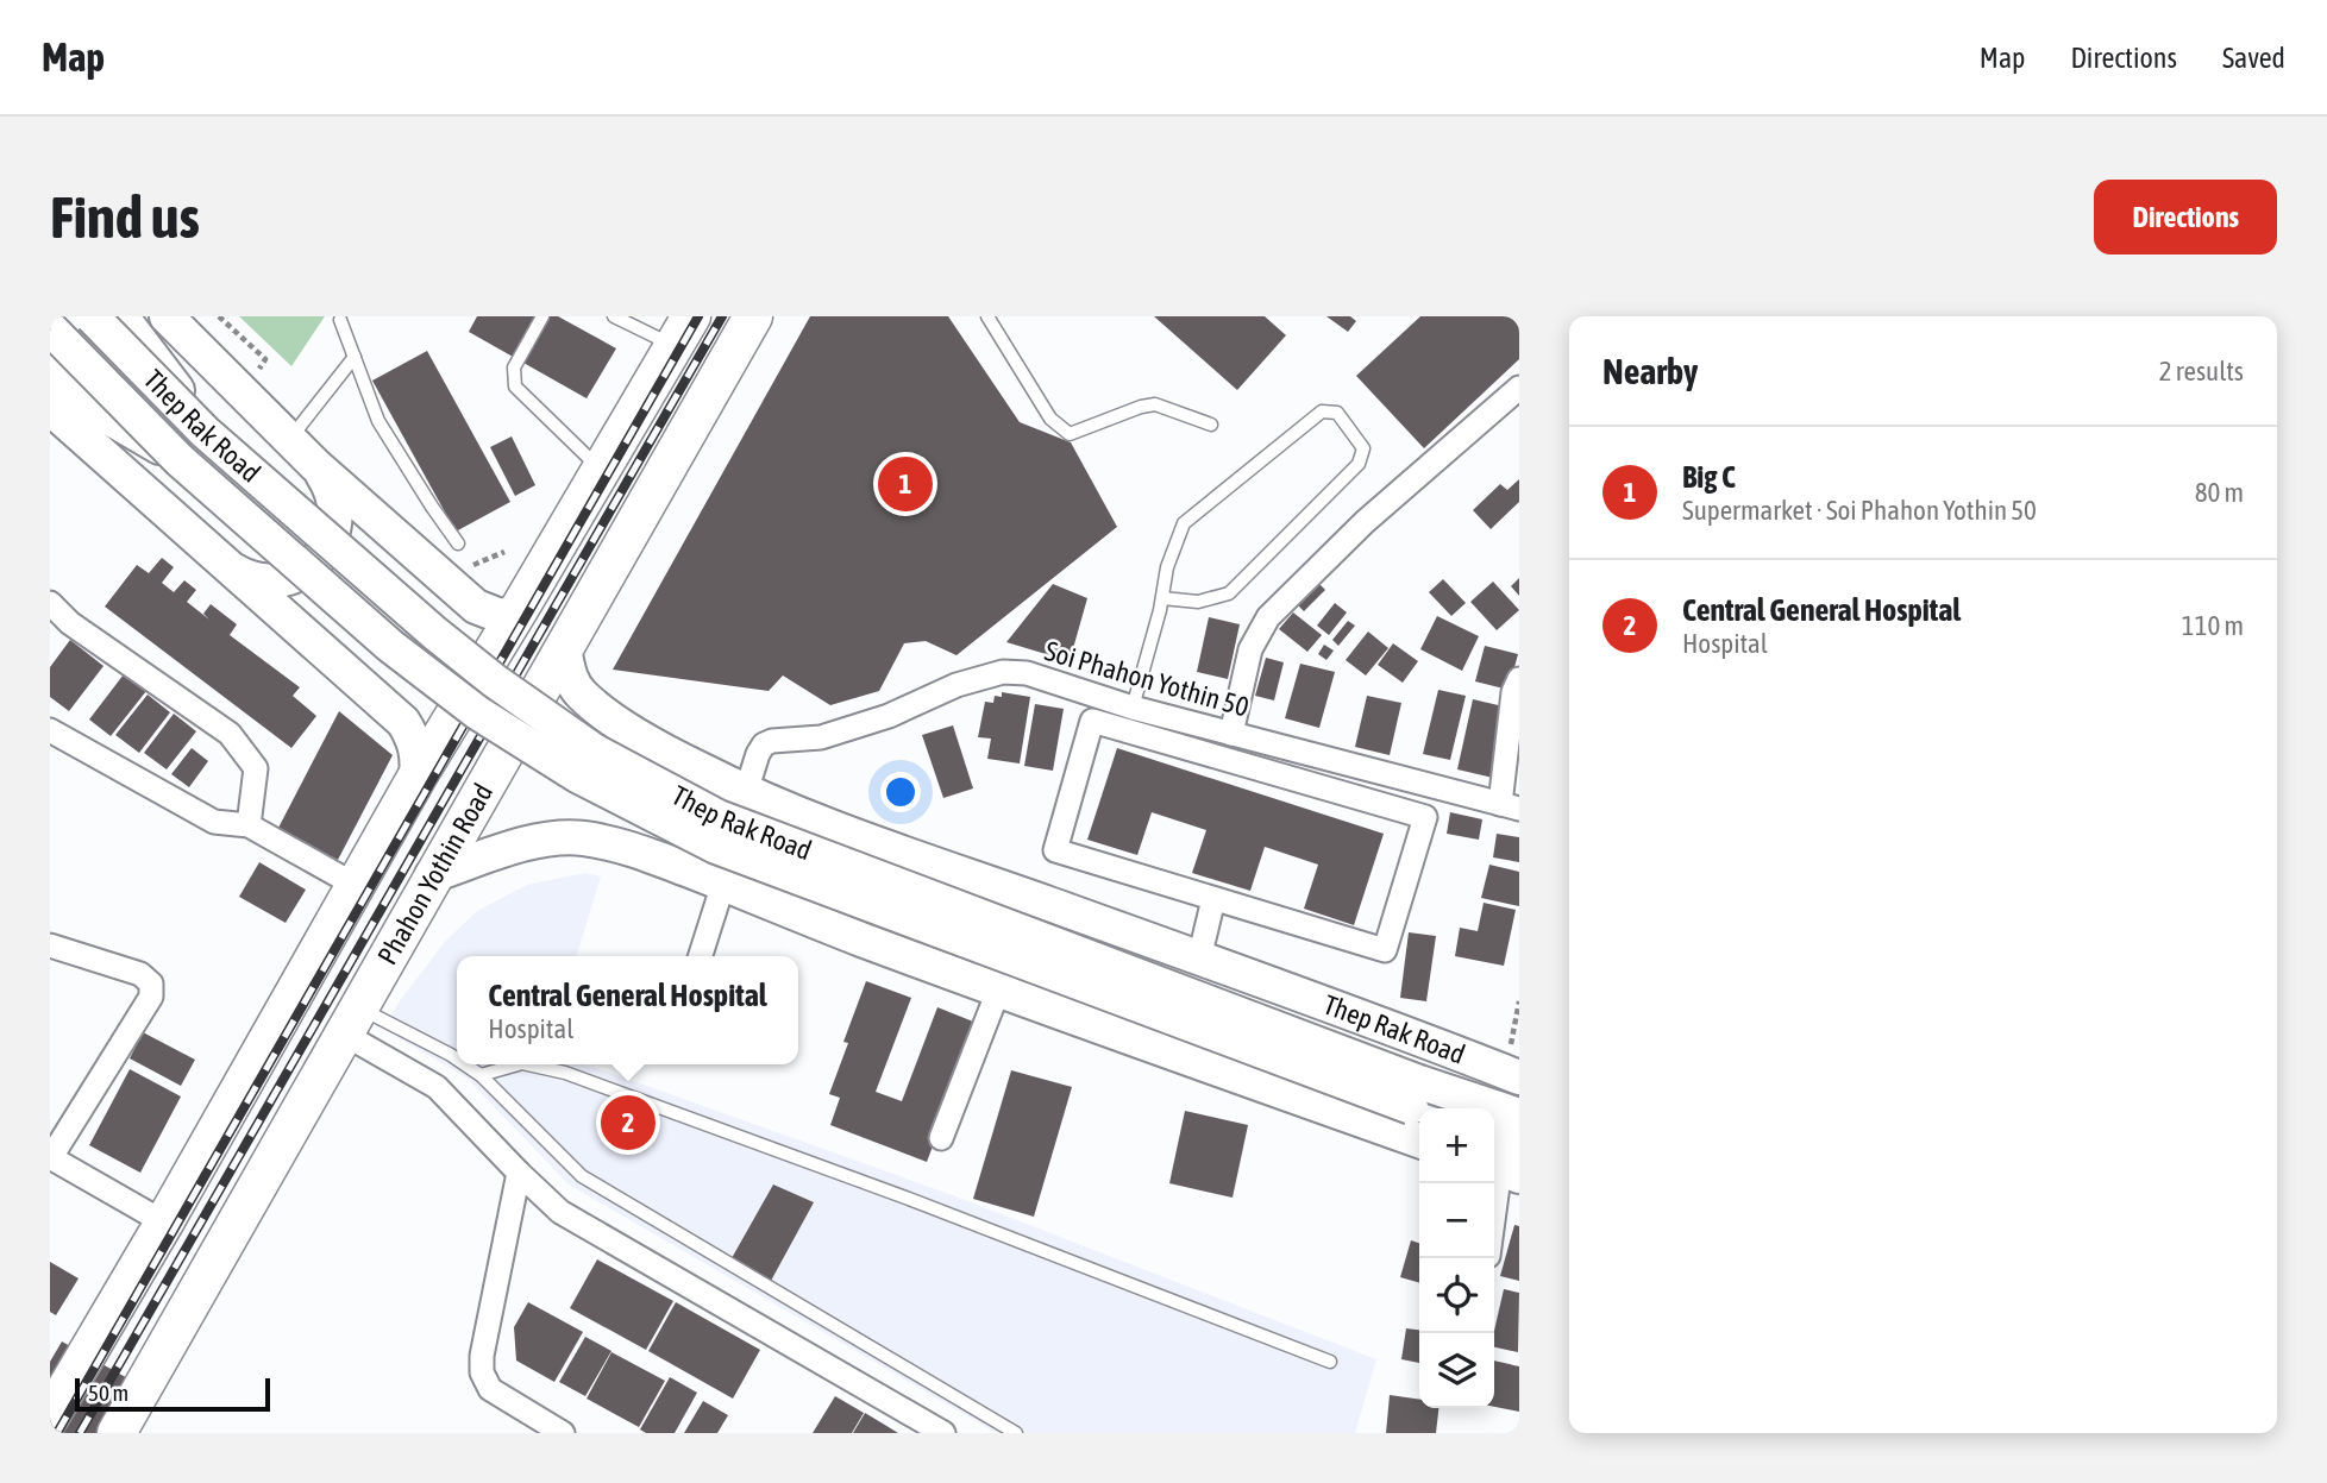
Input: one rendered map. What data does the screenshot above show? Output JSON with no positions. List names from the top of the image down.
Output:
{
  "streets": {
    "main road": ["Thep Rak Road", "Phahon Yothin Road"],
    "street": ["Soi Phahon Yothin 50"]
  },
  "crossings": [
    ["Thep Rak Road", "Soi Phahon Yothin 50"],
    ["Thep Rak Road", "Phahon Yothin Road"]
  ],
  "scale_bar": "50 m",
  "page": {
    "header": "Map",
    "nav": ["Map", "Directions", "Saved"],
    "buttons": "Directions",
    "title": "Find us",
    "heading": ["Nearby", "2 results"],
    "list": [
      {
        "mark": "1",
        "name": "Big C",
        "note": "Supermarket · Soi Phahon Yothin 50",
        "value": "80 m"
      },
      {
        "mark": "2",
        "name": "Central General Hospital",
        "note": "Hospital",
        "value": "110 m"
      }
    ],
    "pins": ["1", "2"],
    "popup": ["Central General Hospital", "Hospital"],
    "map_buttons": ["+", "−"],
    "scale": "50 m"
  }
}
